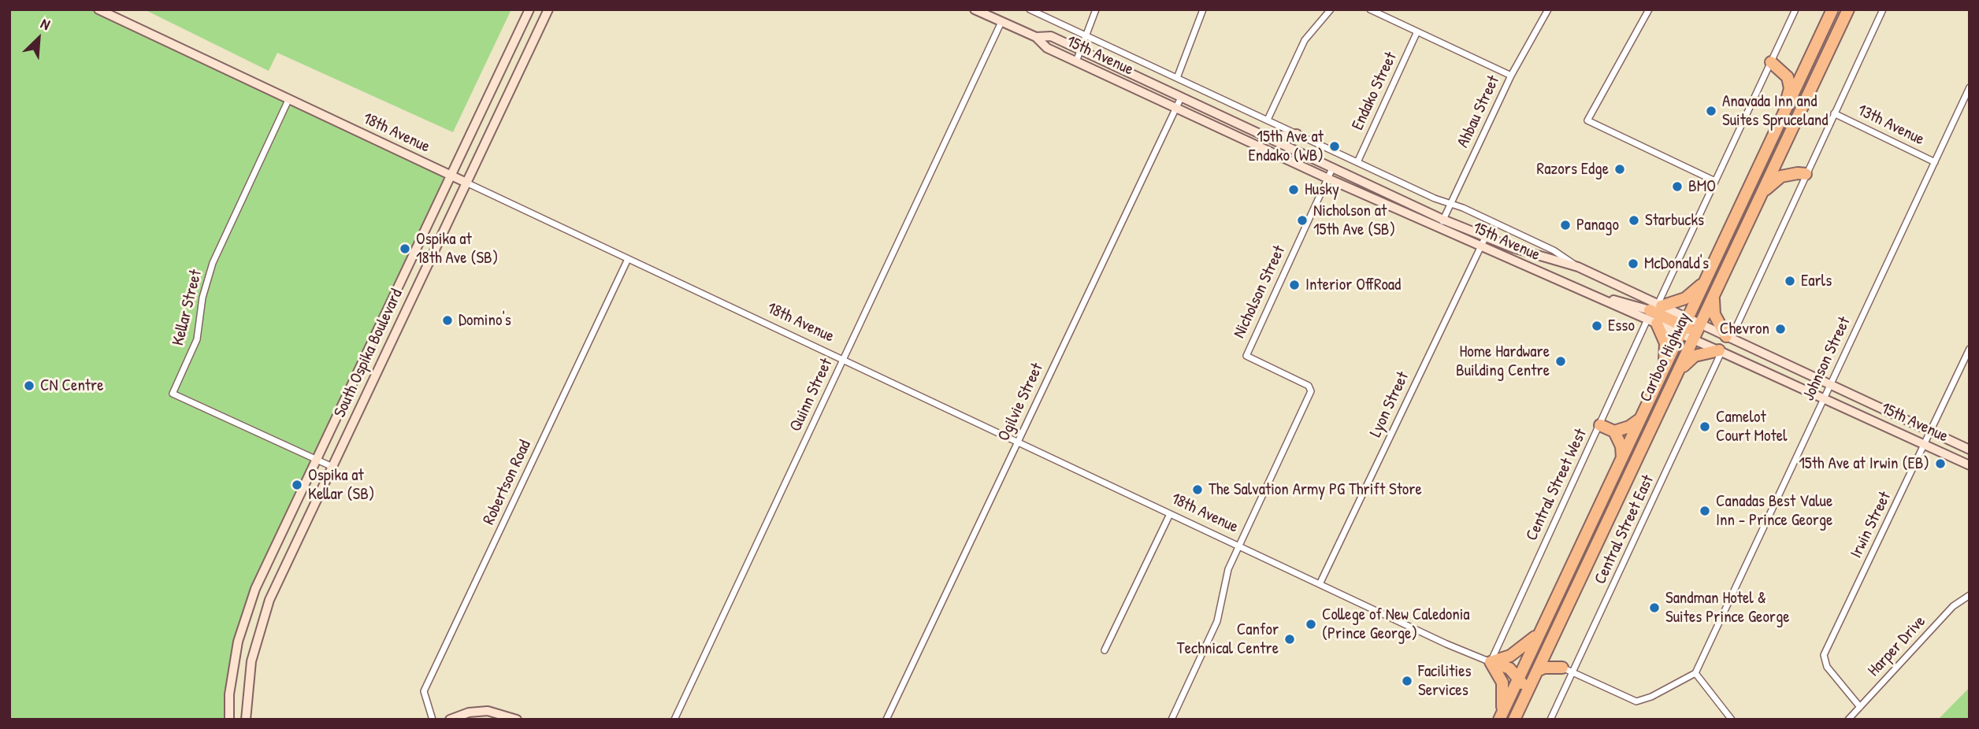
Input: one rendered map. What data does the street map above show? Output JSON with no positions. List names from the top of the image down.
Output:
{
  "streets": {
    "highway": ["Cariboo Highway"],
    "main road": ["15th Avenue", "18th Avenue", "South Ospika Boulevard"],
    "street": [
      "Endako Street",
      "Ahbau Street",
      "13th Avenue",
      "Nicholson Street",
      "Kellar Street",
      "Johnson Street",
      "Quinn Street",
      "Ogilvie Street",
      "Lyon Street",
      "Robertson Road",
      "Central Street West",
      "Irwin Street",
      "Central Street East",
      "Harper Drive"
    ]
  },
  "crossings": [
    ["15th Avenue", "Endako Street"],
    ["15th Avenue", "Ahbau Street"],
    ["15th Avenue", "Nicholson Street"],
    ["15th Avenue", "Cariboo Highway"],
    ["15th Avenue", "Johnson Street"],
    ["15th Avenue", "Quinn Street"],
    ["15th Avenue", "Ogilvie Street"],
    ["15th Avenue", "Lyon Street"],
    ["15th Avenue", "Central Street West"],
    ["15th Avenue", "Irwin Street"],
    ["15th Avenue", "Central Street East"],
    ["13th Avenue", "Johnson Street"],
    ["18th Avenue", "Nicholson Street"],
    ["18th Avenue", "Kellar Street"],
    ["18th Avenue", "South Ospika Boulevard"],
    ["18th Avenue", "Quinn Street"],
    ["18th Avenue", "Ogilvie Street"],
    ["18th Avenue", "Lyon Street"],
    ["18th Avenue", "Robertson Road"],
    ["18th Avenue", "Central Street West"],
    ["Kellar Street", "South Ospika Boulevard"],
    ["Irwin Street", "Harper Drive"]
  ],
  "places": [
    "Anavada Inn and Suites Spruceland",
    "15th Ave at Endako (WB)",
    "Razors Edge",
    "BMO",
    "Husky",
    "Nicholson at 15th Ave (SB)",
    "Starbucks",
    "Panago",
    "Ospika at 18th Ave (SB)",
    "McDonald's",
    "Earls",
    "Interior OffRoad",
    "Domino's",
    "Esso",
    "Chevron",
    "Home Hardware Building Centre",
    "CN Centre",
    "Camelot Court Motel",
    "15th Ave at Irwin (EB)",
    "Ospika at Kellar (SB)",
    "The Salvation Army PG Thrift Store",
    "Canadas Best Value Inn - Prince George",
    "Sandman Hotel & Suites Prince George",
    "College of New Caledonia (Prince George)",
    "Canfor Technical Centre",
    "Facilities Services"
  ],
  "north": "top right"
}
